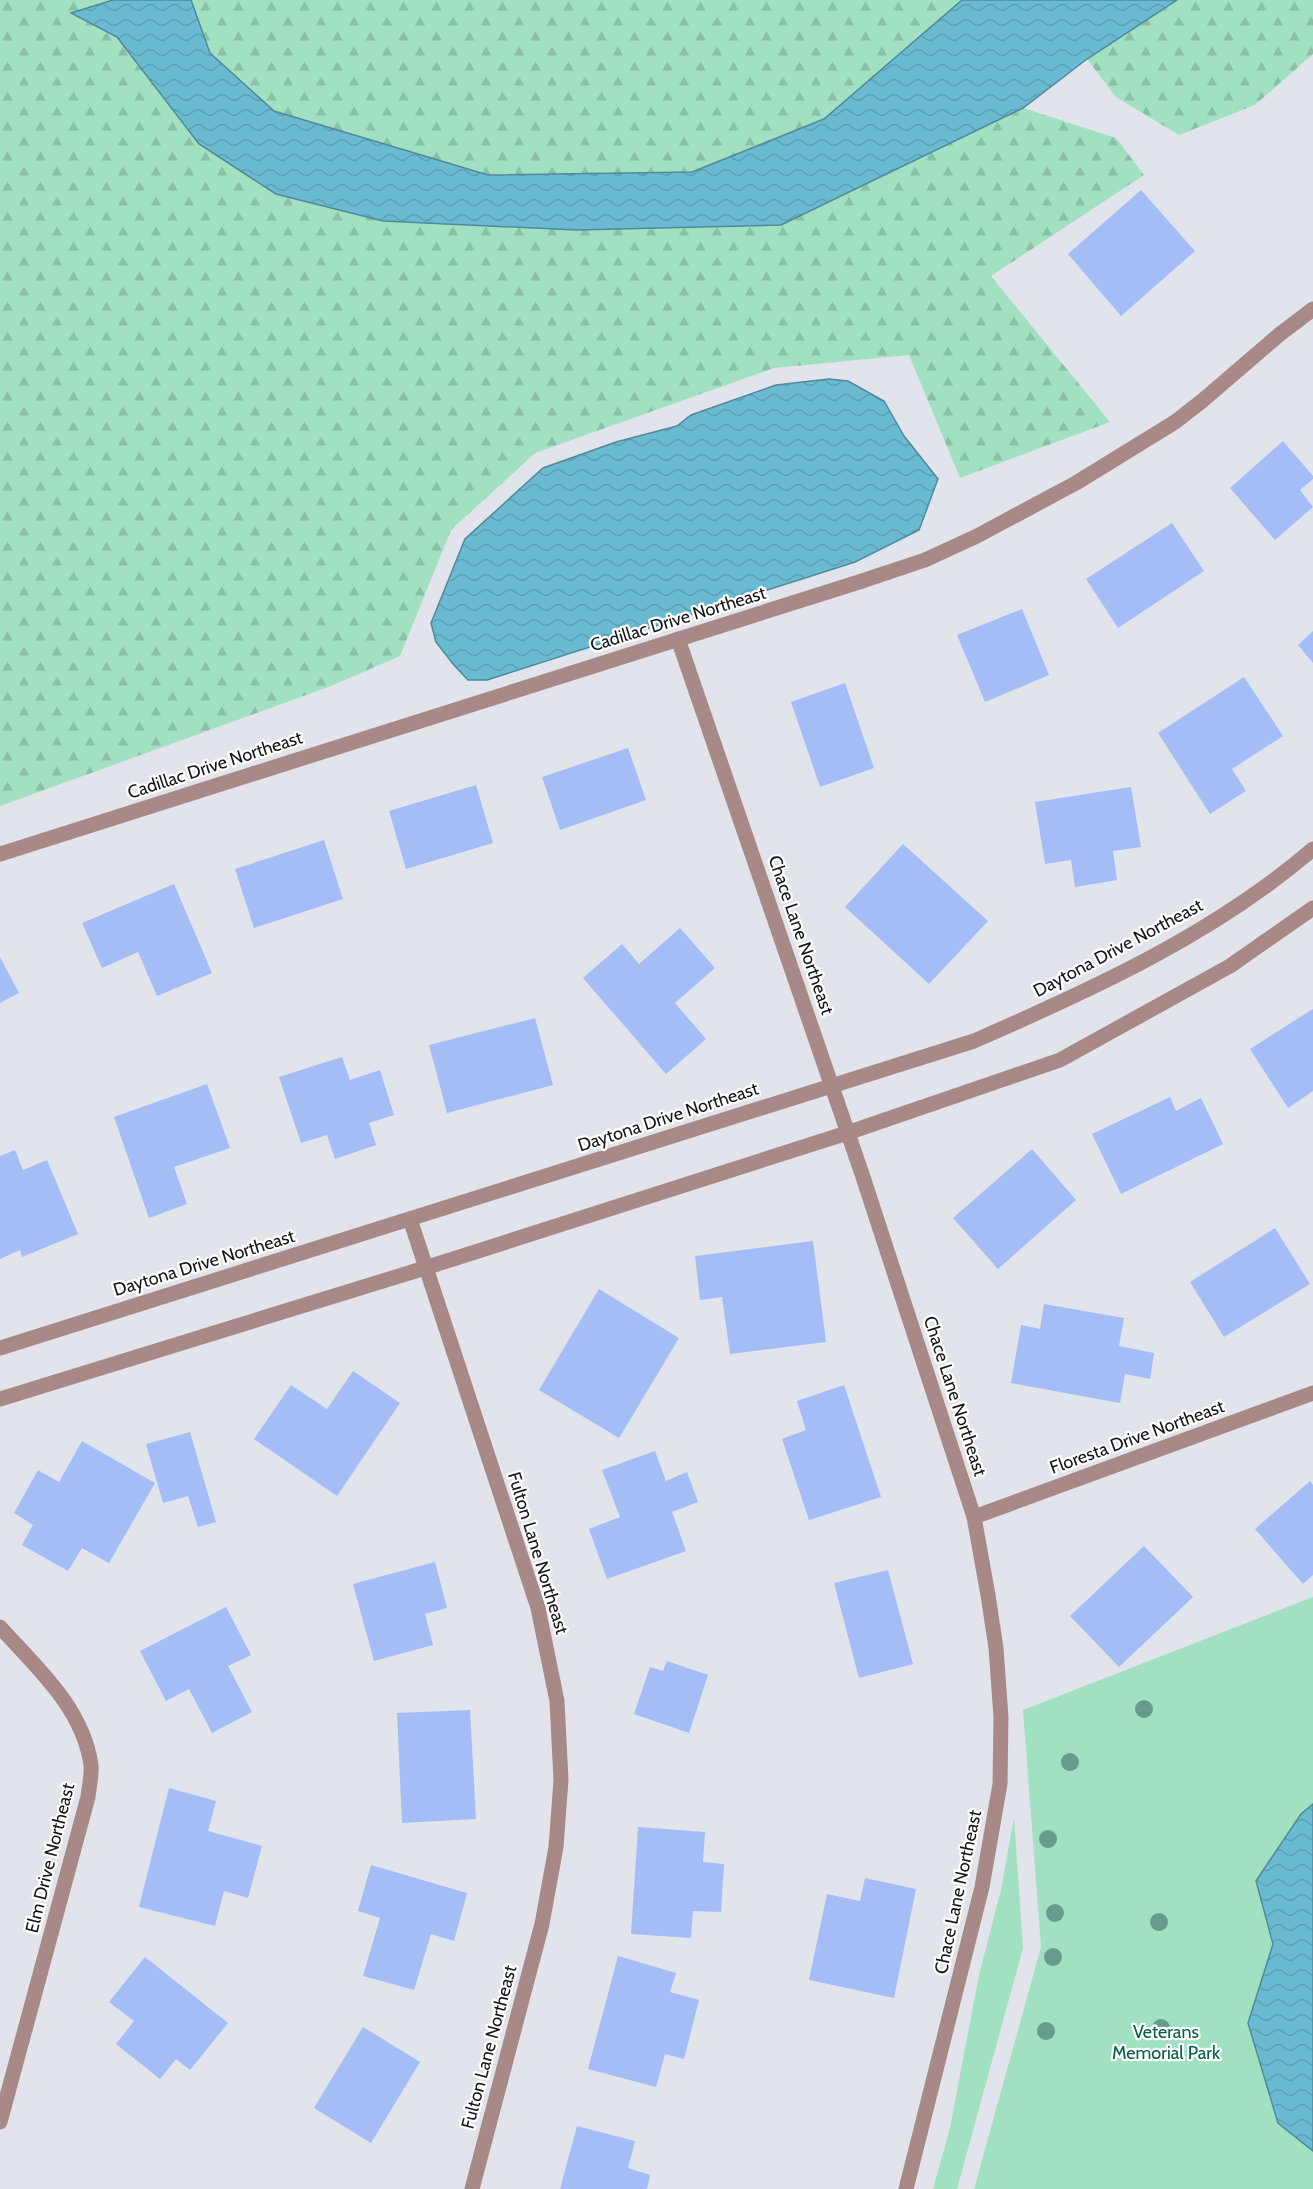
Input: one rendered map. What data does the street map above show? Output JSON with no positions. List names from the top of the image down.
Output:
{
  "streets": {
    "street": [
      "Cadillac Drive Northeast",
      "Chace Lane Northeast",
      "Daytona Drive Northeast",
      "Floresta Drive Northeast",
      "Fulton Lane Northeast",
      "Elm Drive Northeast"
    ]
  },
  "crossings": [
    ["Cadillac Drive Northeast", "Chace Lane Northeast"],
    ["Chace Lane Northeast", "Daytona Drive Northeast"],
    ["Chace Lane Northeast", "Floresta Drive Northeast"],
    ["Daytona Drive Northeast", "Fulton Lane Northeast"]
  ],
  "parks": ["Veterans Memorial Park"]
}
